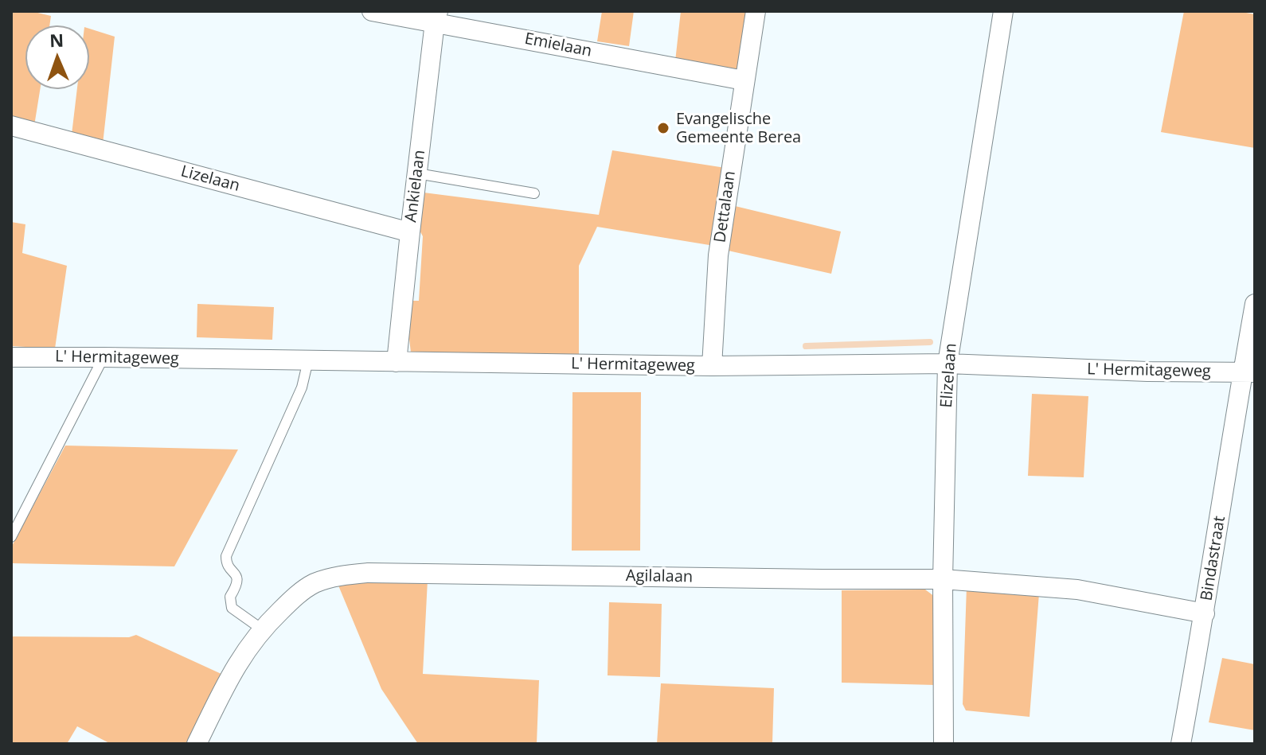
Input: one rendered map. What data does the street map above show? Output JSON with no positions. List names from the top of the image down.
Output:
{
  "streets": {
    "street": [
      "Emielaan",
      "Lizelaan",
      "Ankielaan",
      "Dettalaan",
      "L' Hermitageweg",
      "Elizelaan",
      "Bindastraat",
      "Agilalaan"
    ]
  },
  "crossings": [
    ["Emielaan", "Ankielaan"],
    ["Emielaan", "Dettalaan"],
    ["Lizelaan", "Ankielaan"],
    ["Ankielaan", "L' Hermitageweg"],
    ["Dettalaan", "L' Hermitageweg"],
    ["L' Hermitageweg", "Elizelaan"],
    ["L' Hermitageweg", "Bindastraat"],
    ["Elizelaan", "Agilalaan"],
    ["Bindastraat", "Agilalaan"]
  ],
  "places": ["Evangelische Gemeente Berea"],
  "north": "top"
}
